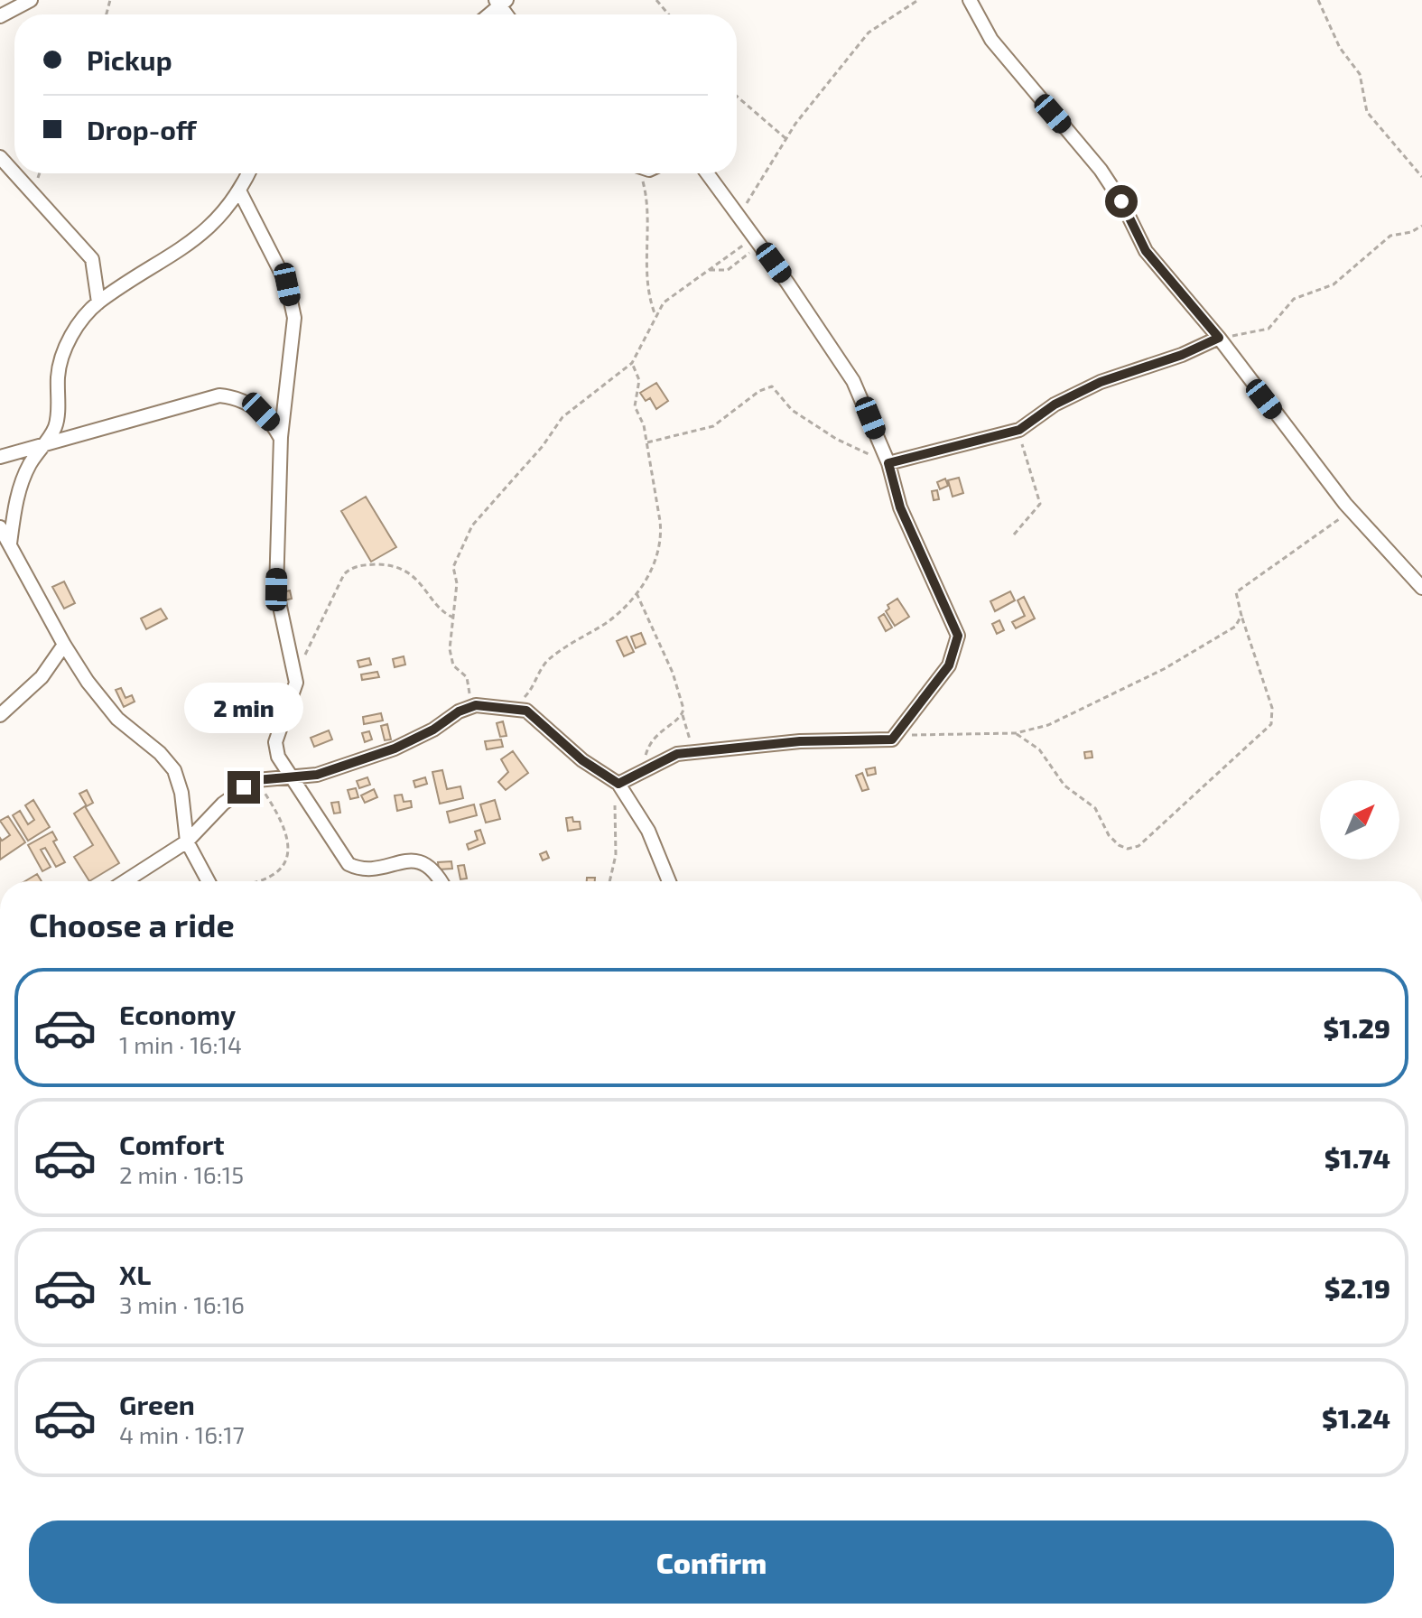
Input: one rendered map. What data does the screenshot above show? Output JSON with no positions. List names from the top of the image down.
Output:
{
  "north": "top right",
  "page": {
    "banner": ["Pickup", "Drop-off"],
    "bubble": "2 min",
    "heading": "Choose a ride",
    "list": [
      {
        "name": "Economy",
        "note": "1 min · 16:14",
        "value": "$1.29"
      },
      {
        "name": "Comfort",
        "note": "2 min · 16:15",
        "value": "$1.74"
      },
      {
        "name": "XL",
        "note": "3 min · 16:16",
        "value": "$2.19"
      },
      {
        "name": "Green",
        "note": "4 min · 16:17",
        "value": "$1.24"
      }
    ],
    "buttons": "Confirm"
  }
}
